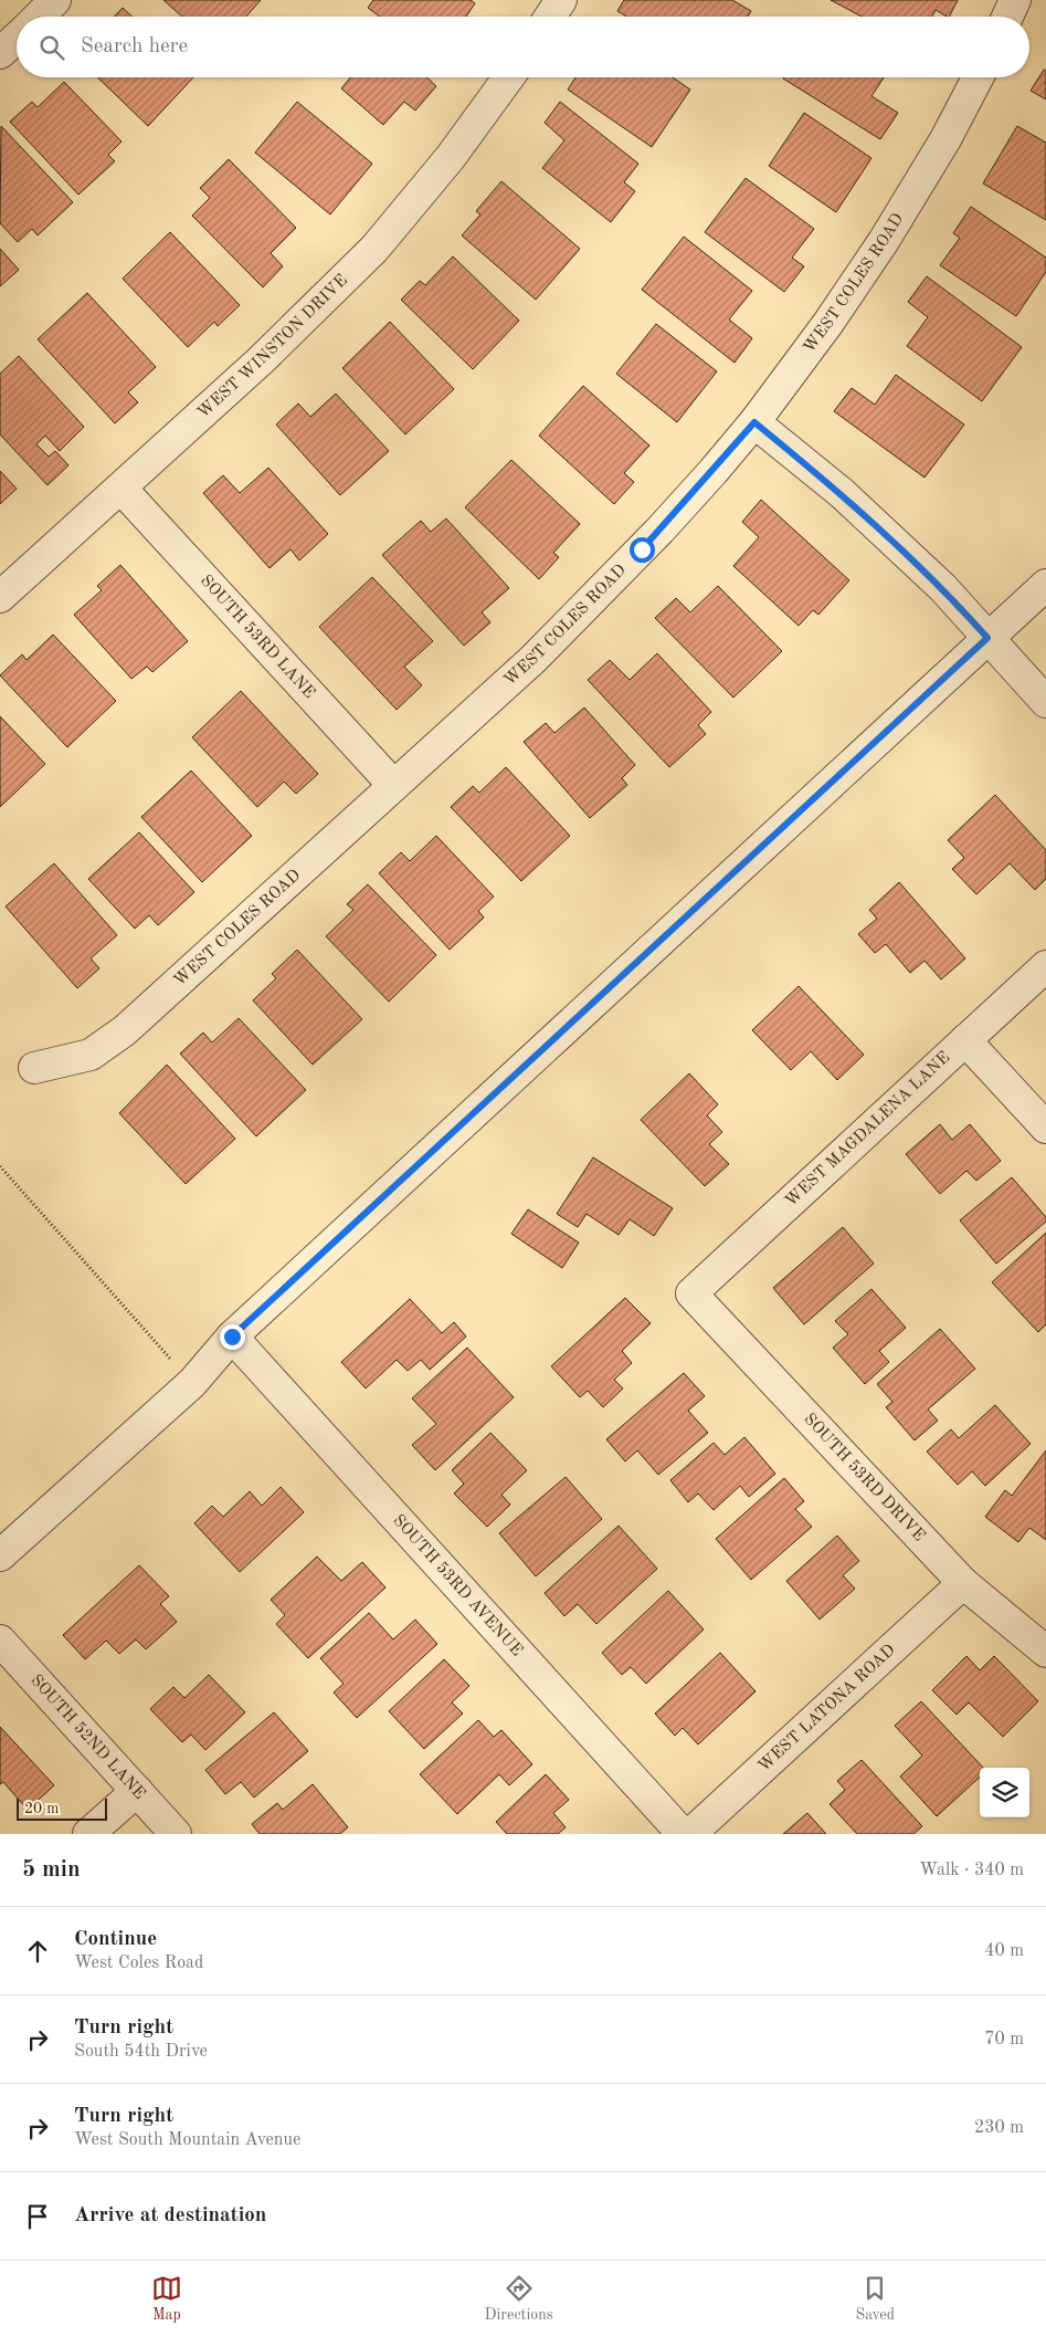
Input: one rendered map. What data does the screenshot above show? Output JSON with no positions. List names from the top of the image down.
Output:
{
  "streets": {
    "street": [
      "WEST COLES ROAD",
      "WEST WINSTON DRIVE",
      "SOUTH 53RD LANE",
      "WEST MAGDALENA LANE",
      "SOUTH 53RD DRIVE",
      "SOUTH 53RD AVENUE",
      "WEST LATONA ROAD",
      "SOUTH 52ND LANE"
    ]
  },
  "crossings": [
    ["WEST COLES ROAD", "SOUTH 53RD LANE"],
    ["WEST WINSTON DRIVE", "SOUTH 53RD LANE"],
    ["WEST MAGDALENA LANE", "SOUTH 53RD DRIVE"],
    ["SOUTH 53RD DRIVE", "WEST LATONA ROAD"]
  ],
  "scale_bar": "20 m",
  "page": {
    "search": "Search here",
    "scale": "20 m",
    "heading": ["5 min", "Walk · 340 m"],
    "list": [
      ["Continue", "West Coles Road", "40 m"],
      ["Turn right", "South 54th Drive", "70 m"],
      ["Turn right", "West South Mountain Avenue", "230 m"],
      "Arrive at destination"
    ],
    "nav": ["Map", "Directions", "Saved"]
  }
}
